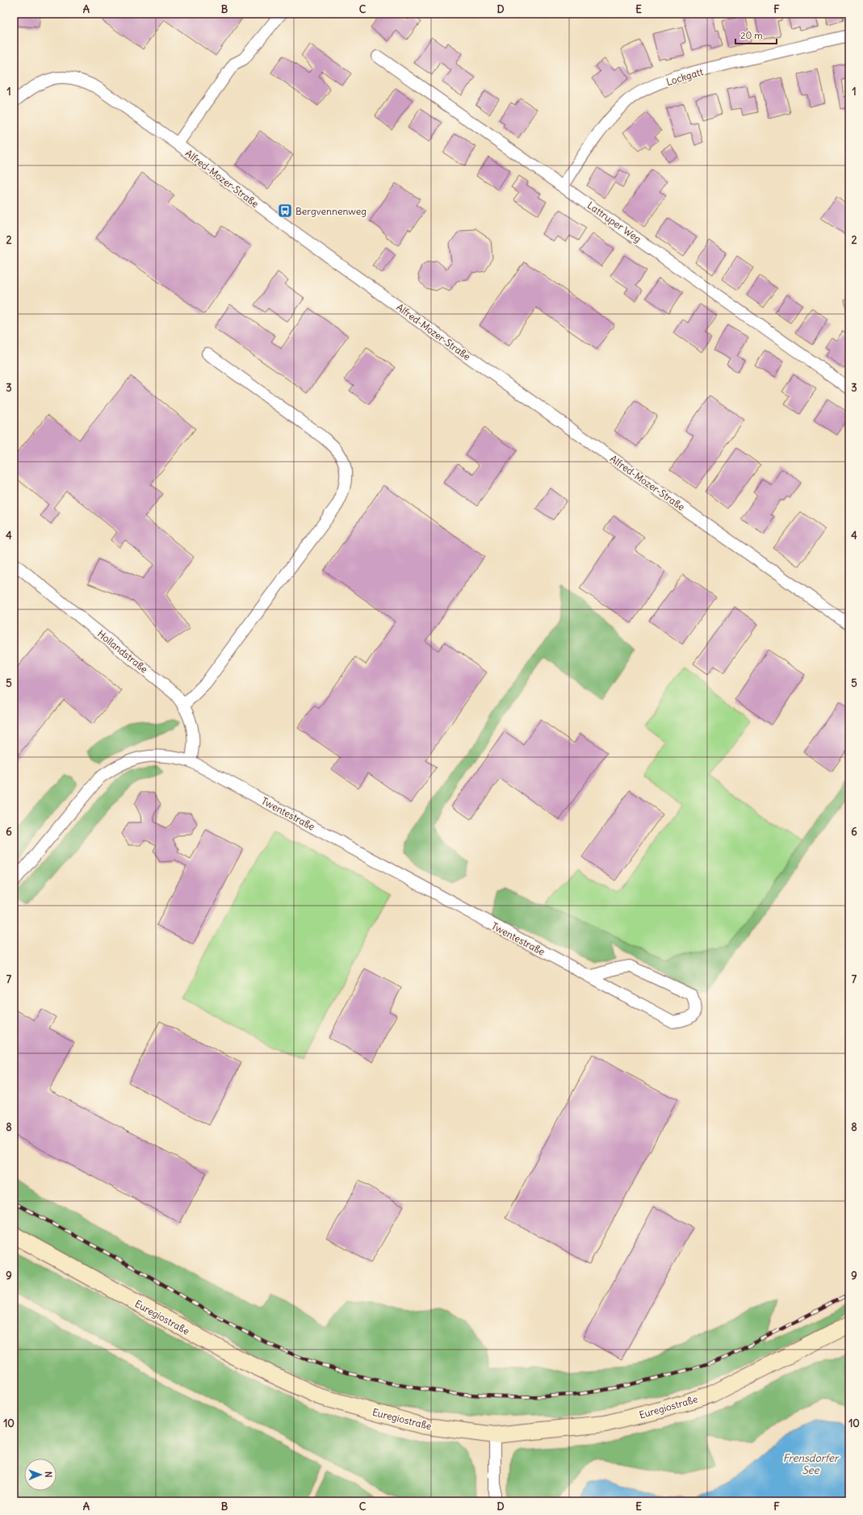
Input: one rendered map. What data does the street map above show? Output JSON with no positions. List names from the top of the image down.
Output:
{
  "streets": {
    "main road": ["Euregiostraße"],
    "street": [
      "Lockgatt",
      "Alfred-Mozer-Straße",
      "Lattruper Weg",
      "Hollandstraße",
      "Twentestraße"
    ]
  },
  "crossings": [
    ["Lockgatt", "Lattruper Weg"],
    ["Hollandstraße", "Twentestraße"]
  ],
  "water": ["Frensdorfer See"],
  "places": {
    "bus stop": ["Bergvennenweg"]
  },
  "scale_bar": "20 m",
  "north": "right",
  "grid": {
    "columns": [
      "A",
      "B",
      "C",
      "D",
      "E",
      "F"
    ],
    "rows": [
      "1",
      "2",
      "3",
      "4",
      "5",
      "6",
      "7",
      "8",
      "9",
      "10"
    ]
  }
}
